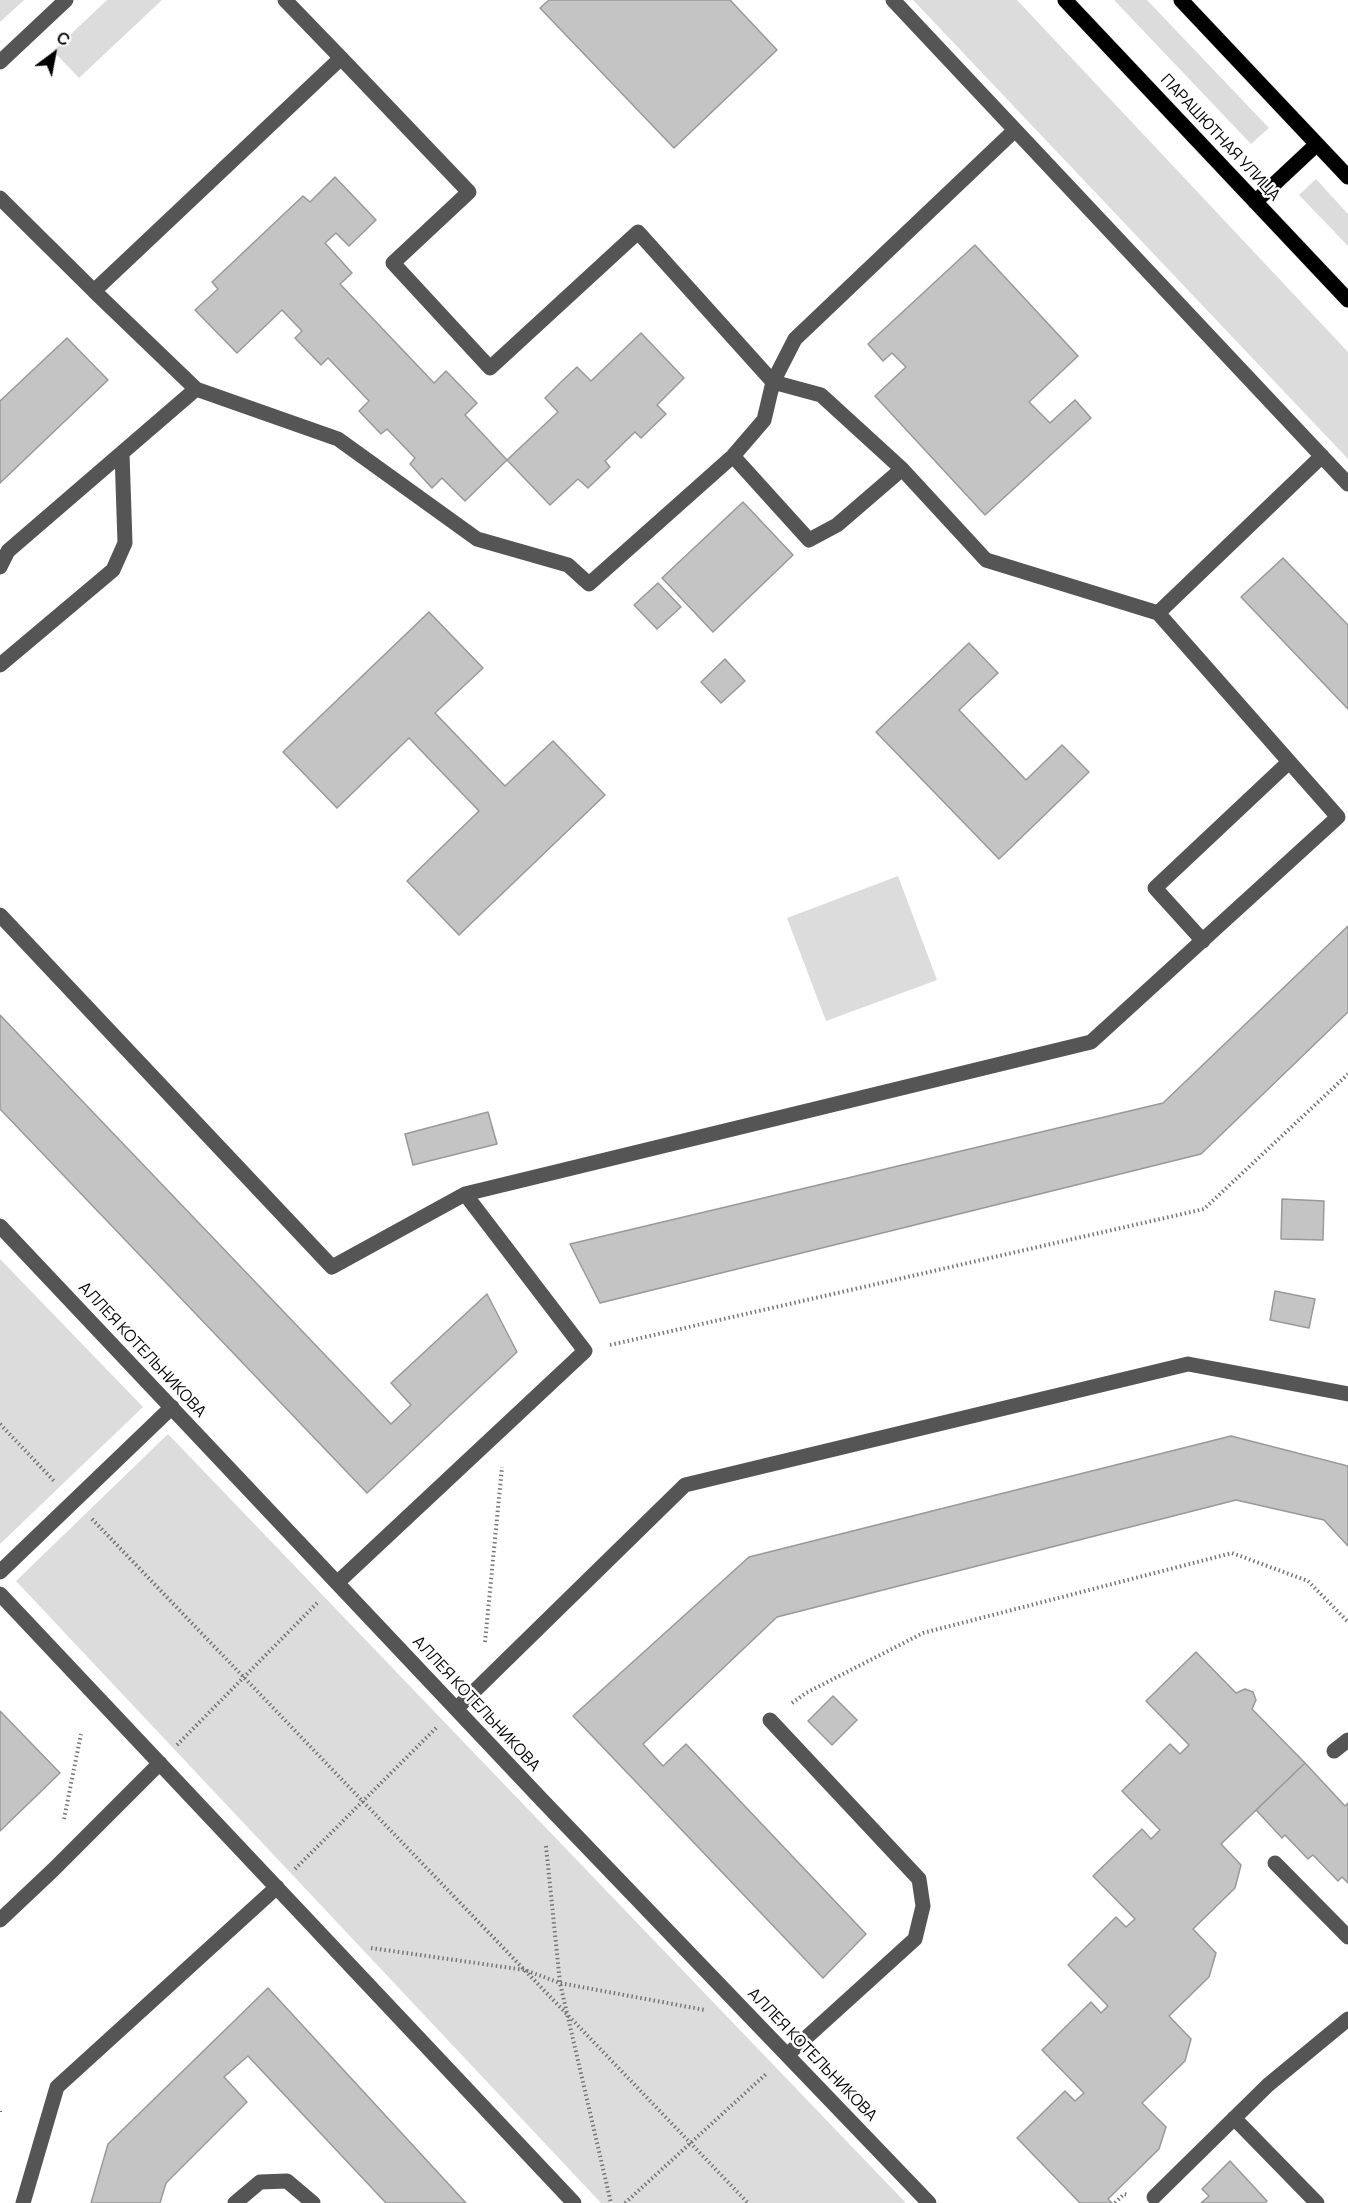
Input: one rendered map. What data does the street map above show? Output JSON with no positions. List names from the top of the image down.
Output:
{
  "streets": {
    "main road": ["ПАРАШЮТНАЯ УЛИЦА"],
    "street": ["АЛЛЕЯ КОТЕЛЬНИКОВА"]
  },
  "north": "top right"
}
